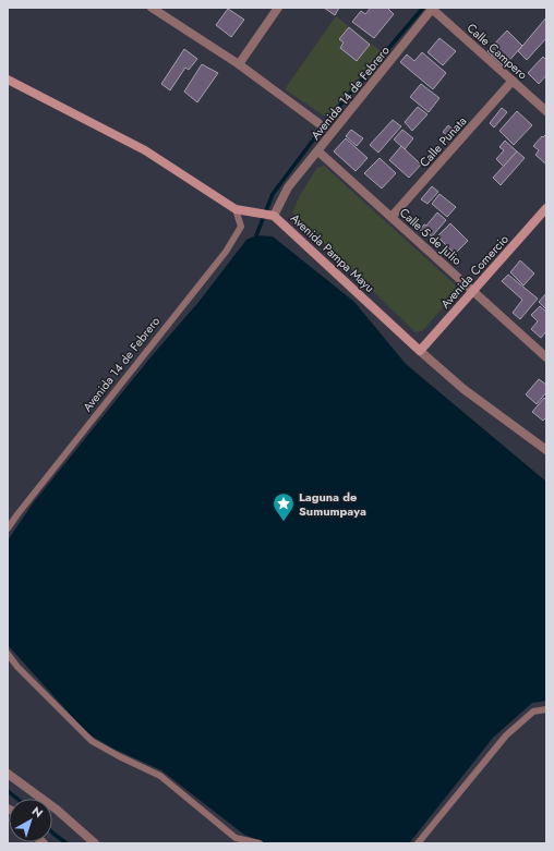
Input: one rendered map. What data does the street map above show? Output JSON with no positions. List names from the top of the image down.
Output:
{
  "streets": {
    "street": [
      "Calle Campero",
      "Avenida 14 de Febrero",
      "Calle Punata",
      "Calle 5 de Julio",
      "Avenida Pampa Mayu",
      "Avenida Comercio"
    ]
  },
  "crossings": [
    ["Calle Campero", "Avenida 14 de Febrero"],
    ["Calle Campero", "Calle Punata"],
    ["Avenida 14 de Febrero", "Calle 5 de Julio"],
    ["Avenida 14 de Febrero", "Avenida Pampa Mayu"],
    ["Calle Punata", "Calle 5 de Julio"],
    ["Calle 5 de Julio", "Avenida Comercio"],
    ["Avenida Pampa Mayu", "Avenida Comercio"]
  ],
  "places": {
    "place": ["Laguna de Sumumpaya"]
  },
  "north": "top right"
}
